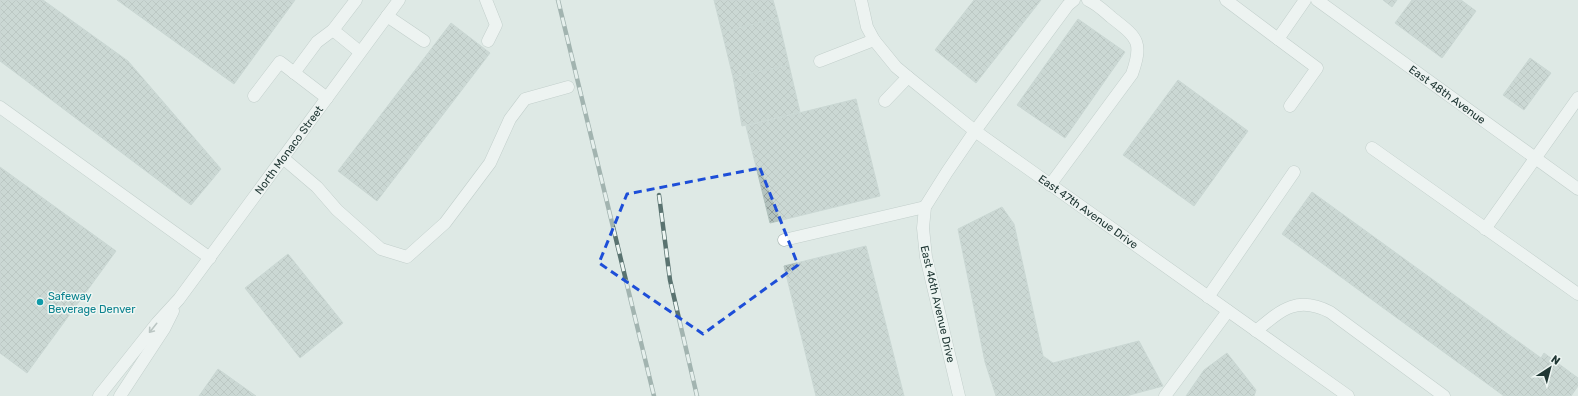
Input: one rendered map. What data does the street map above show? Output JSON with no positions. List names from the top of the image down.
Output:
{
  "streets": {
    "street": [
      "East 48th Avenue",
      "North Monaco Street",
      "East 47th Avenue Drive",
      "East 46th Avenue Drive"
    ]
  },
  "crossings": [
    ["East 47th Avenue Drive", "East 46th Avenue Drive"]
  ],
  "places": ["Safeway Beverage Denver"],
  "north": "top right"
}
